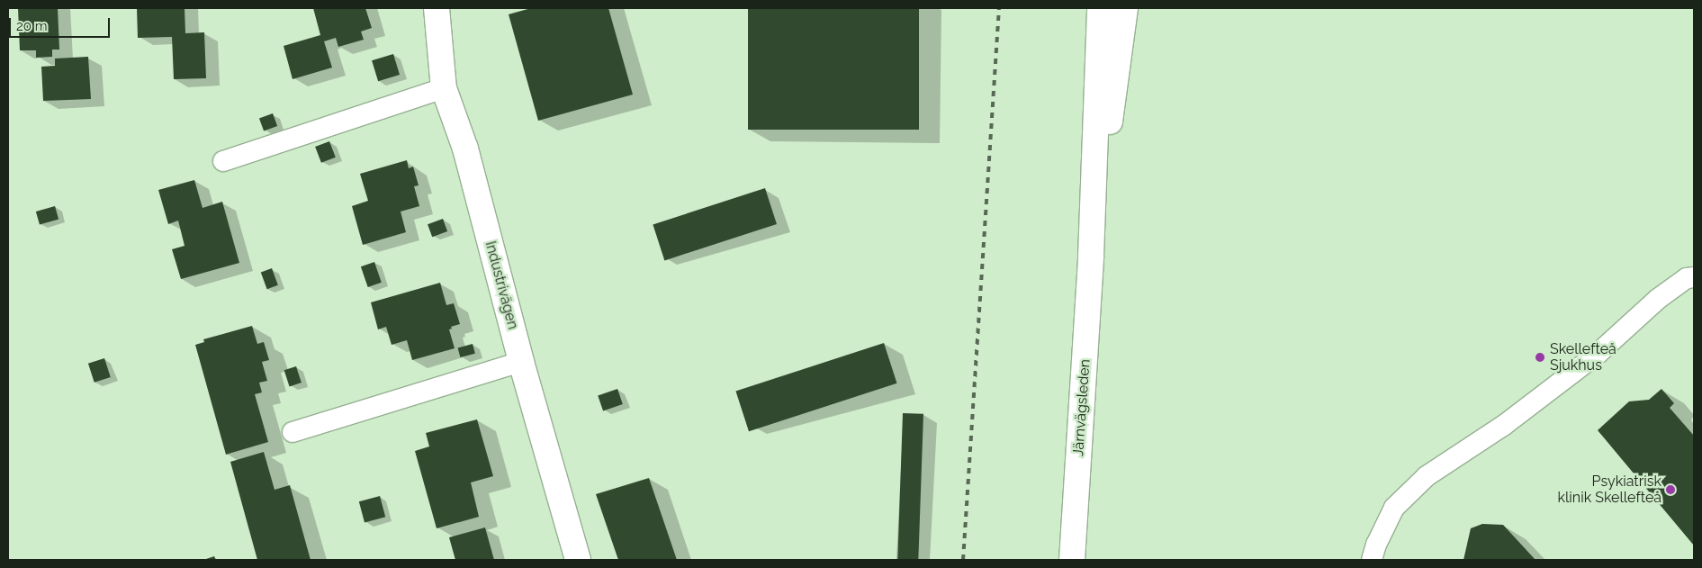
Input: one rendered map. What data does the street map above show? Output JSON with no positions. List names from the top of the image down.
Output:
{
  "streets": {
    "main road": ["Industrivägen", "Järnvägsleden"]
  },
  "places": ["Skellefteå Sjukhus", "Psykiatrisk klinik Skellefteå"],
  "scale_bar": "20 m"
}
